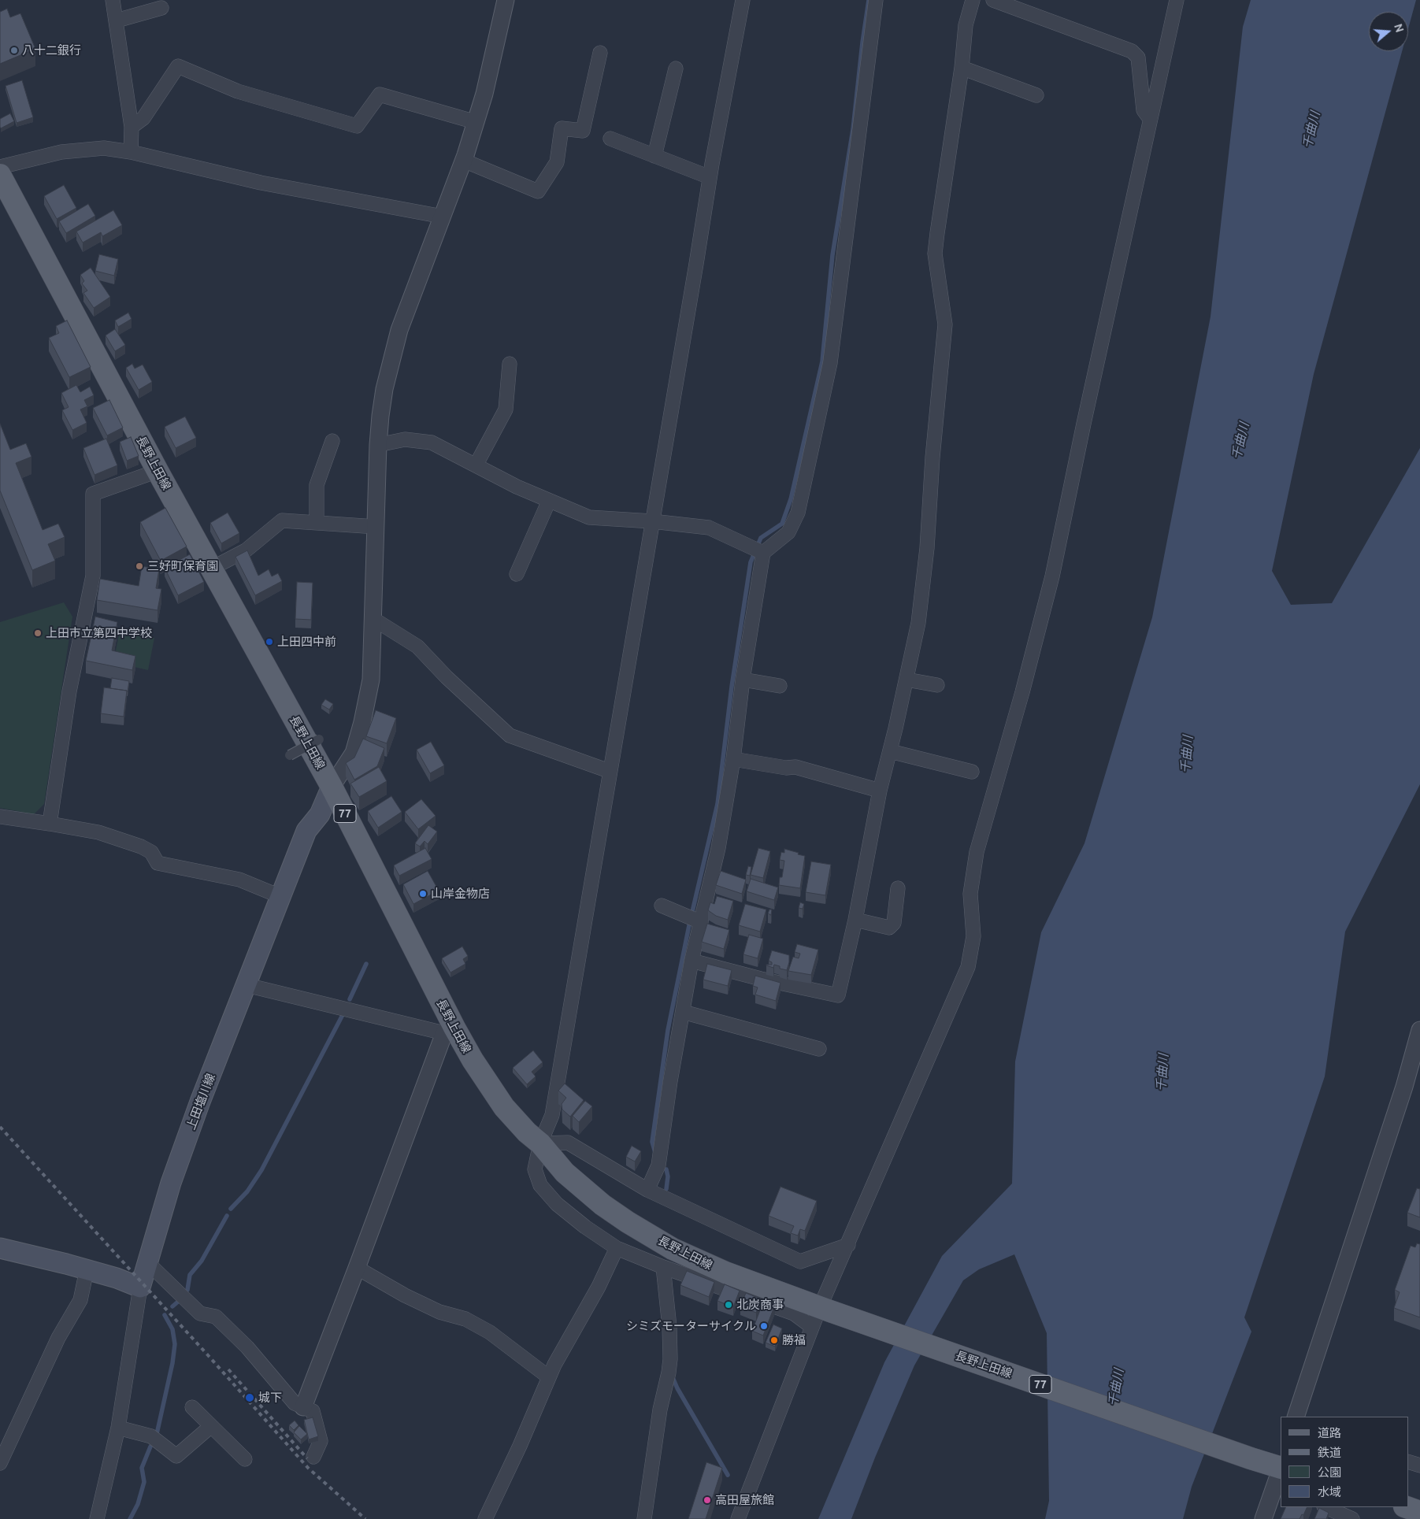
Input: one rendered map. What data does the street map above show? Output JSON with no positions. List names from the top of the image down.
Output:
{
  "streets": {
    "main road": ["長野上田線", "77", "上田塩川線"]
  },
  "crossings": [
    ["長野上田線", "上田塩川線"]
  ],
  "water": ["千曲川"],
  "places": [
    "八十二銀行",
    "三好町保育園",
    "上田市立第四中学校",
    "上田四中前",
    "山岸金物店",
    "北炭商事",
    "シミズモーターサイクル",
    "勝福",
    "城下",
    "高田屋旅館"
  ],
  "legend": [
    "道路",
    "鉄道",
    "公園",
    "水域"
  ],
  "north": "right"
}
